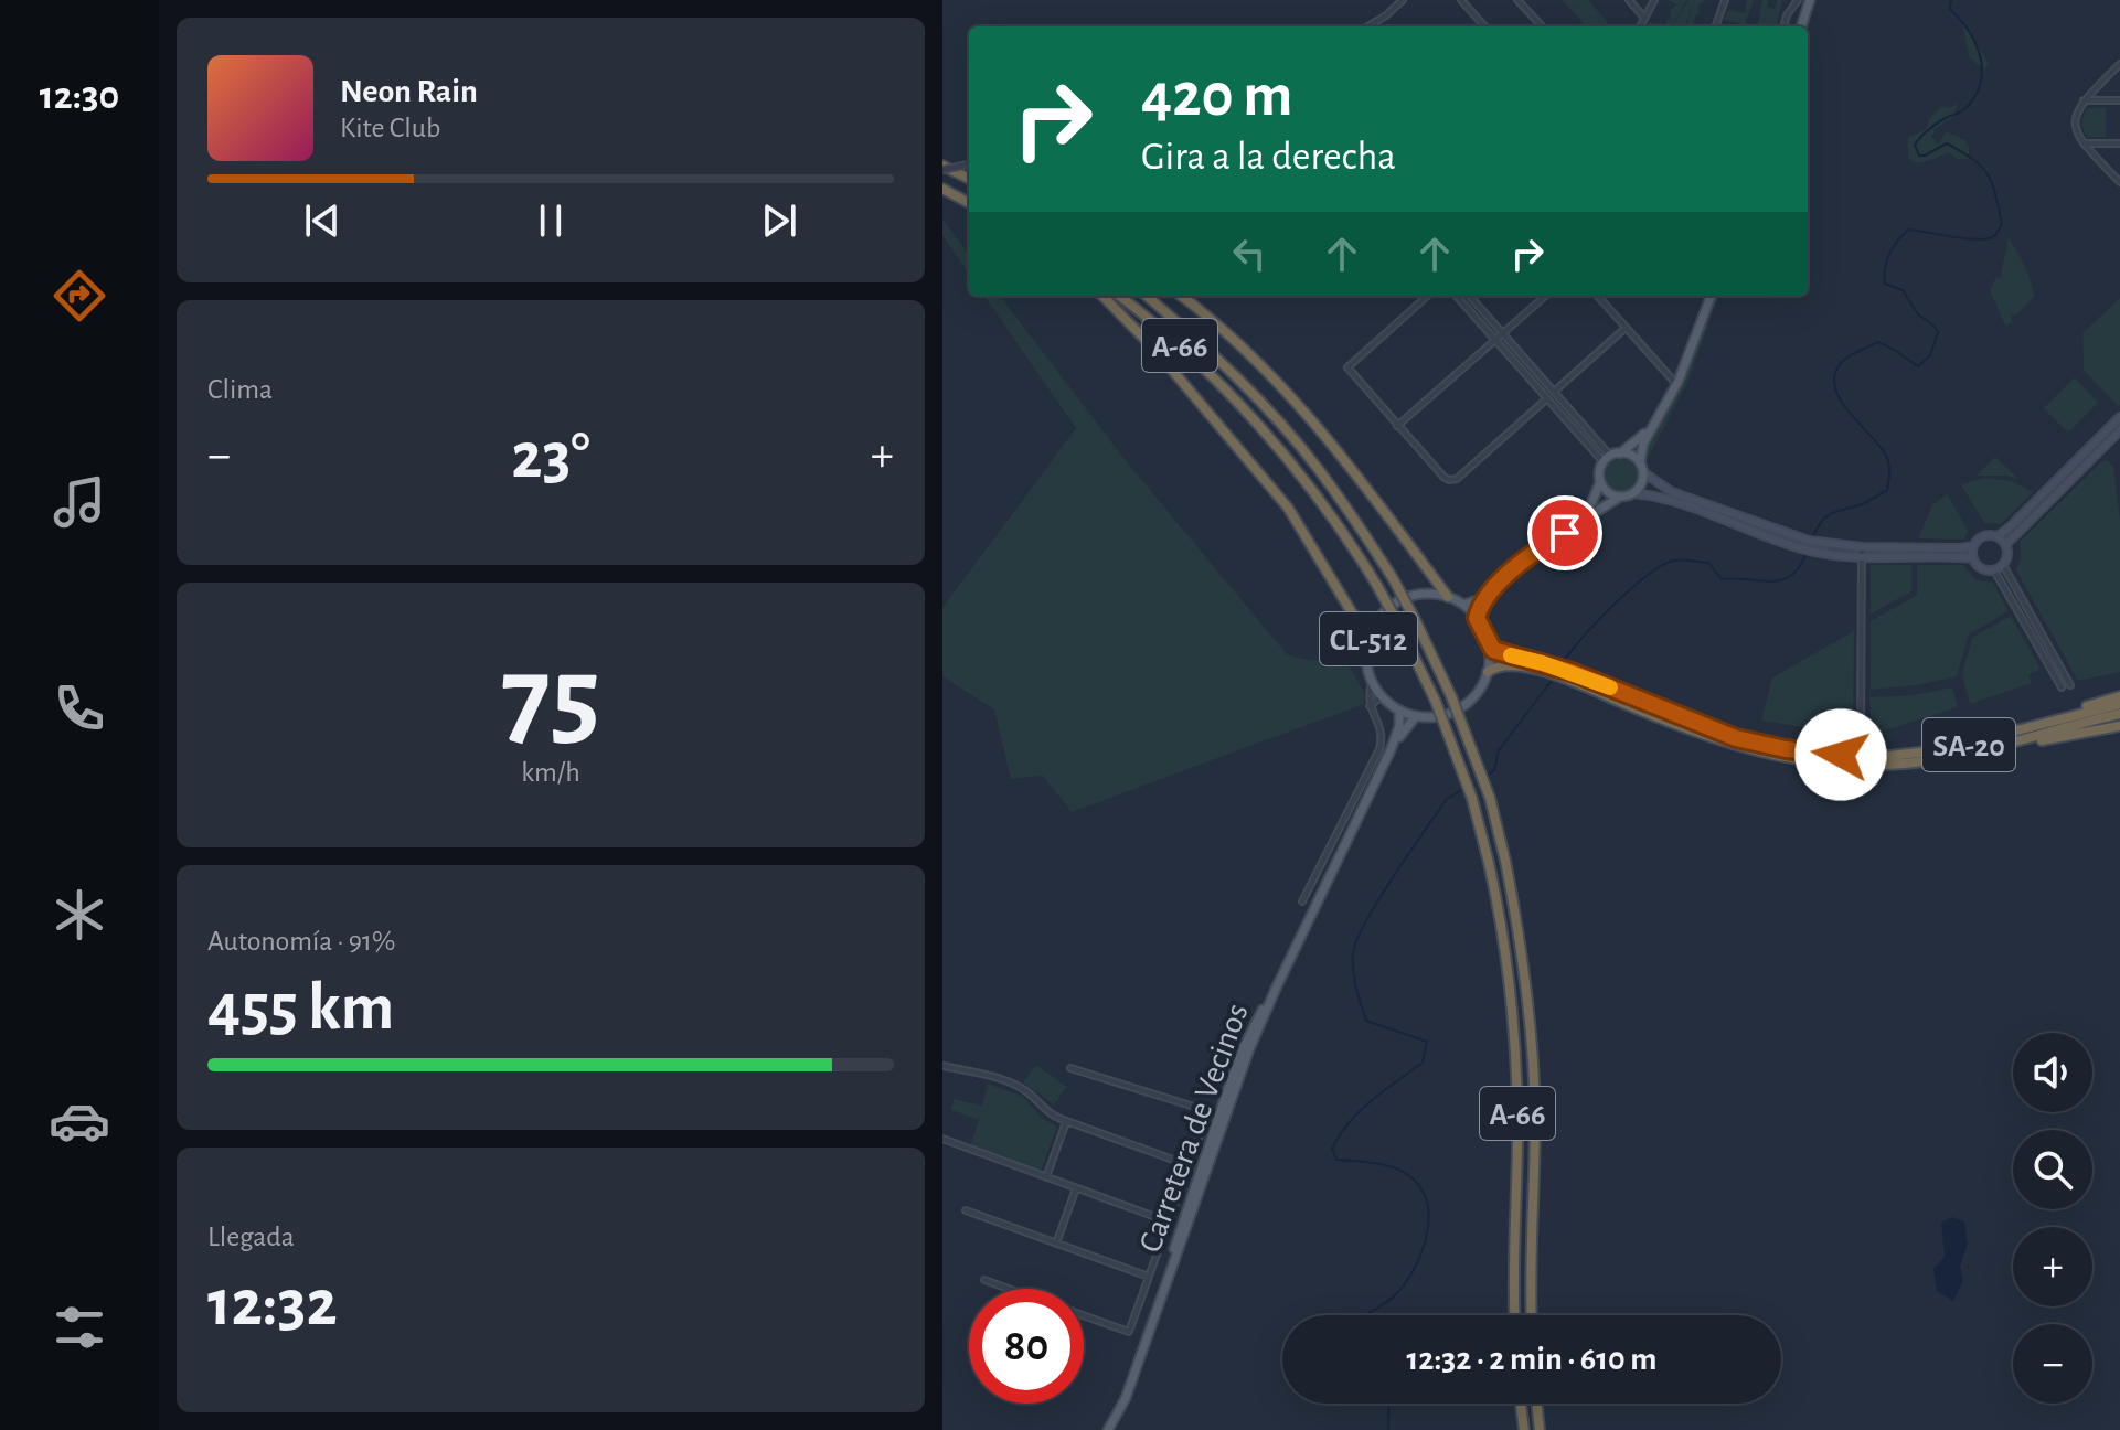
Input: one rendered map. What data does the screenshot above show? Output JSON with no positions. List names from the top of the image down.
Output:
{
  "streets": {
    "highway": ["A-66", "SA-20"],
    "main road": ["CL-512", "Carretera de Vecinos"]
  },
  "crossings": [
    ["CL-512", "SA-20"],
    ["CL-512", "Carretera de Vecinos"]
  ],
  "page": {
    "tabs": "12:30",
    "turn": ["420 m", "Gira a la derecha"],
    "song": ["Neon Rain", "Kite Club"],
    "tile": [
      "Clima",
      ["75", "km/h"],
      ["Autonomía · 91%", "455 km"],
      ["Llegada", "12:32"]
    ],
    "heat": ["−", "23°", "+"],
    "map_buttons": ["+", "−"],
    "limit": "80",
    "trip": "12:32 · 2 min · 610 m"
  }
}
